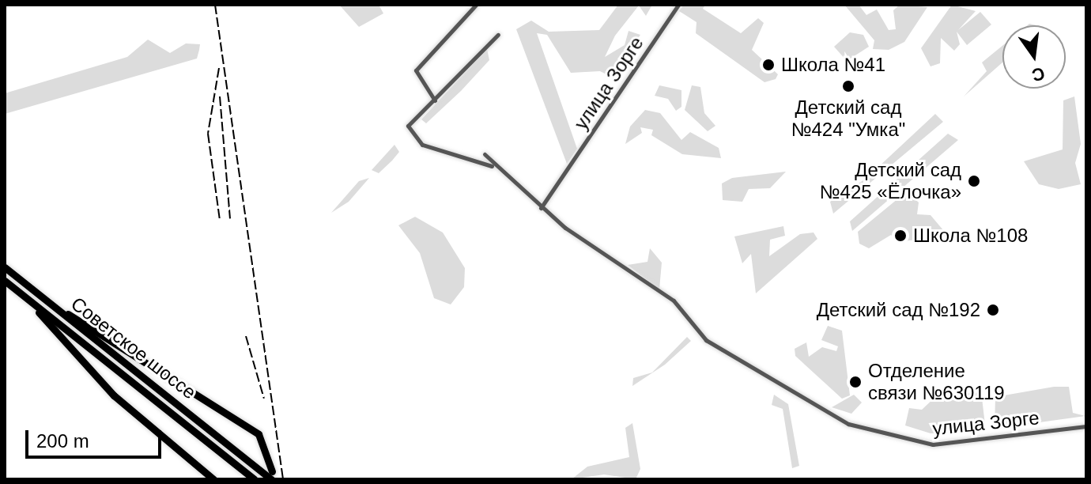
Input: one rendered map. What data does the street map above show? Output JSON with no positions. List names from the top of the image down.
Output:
{
  "streets": {
    "highway": ["Советское шоссе"],
    "street": ["улица Зорге"]
  },
  "places": [
    "Школа №41",
    "Детский сад №424 \"Умка\"",
    "Детский сад №425 «Ёлочка»",
    "Школа №108",
    "Детский сад №192",
    "Отделение связи №630119"
  ],
  "scale_bar": "200 m",
  "north": "bottom"
}
